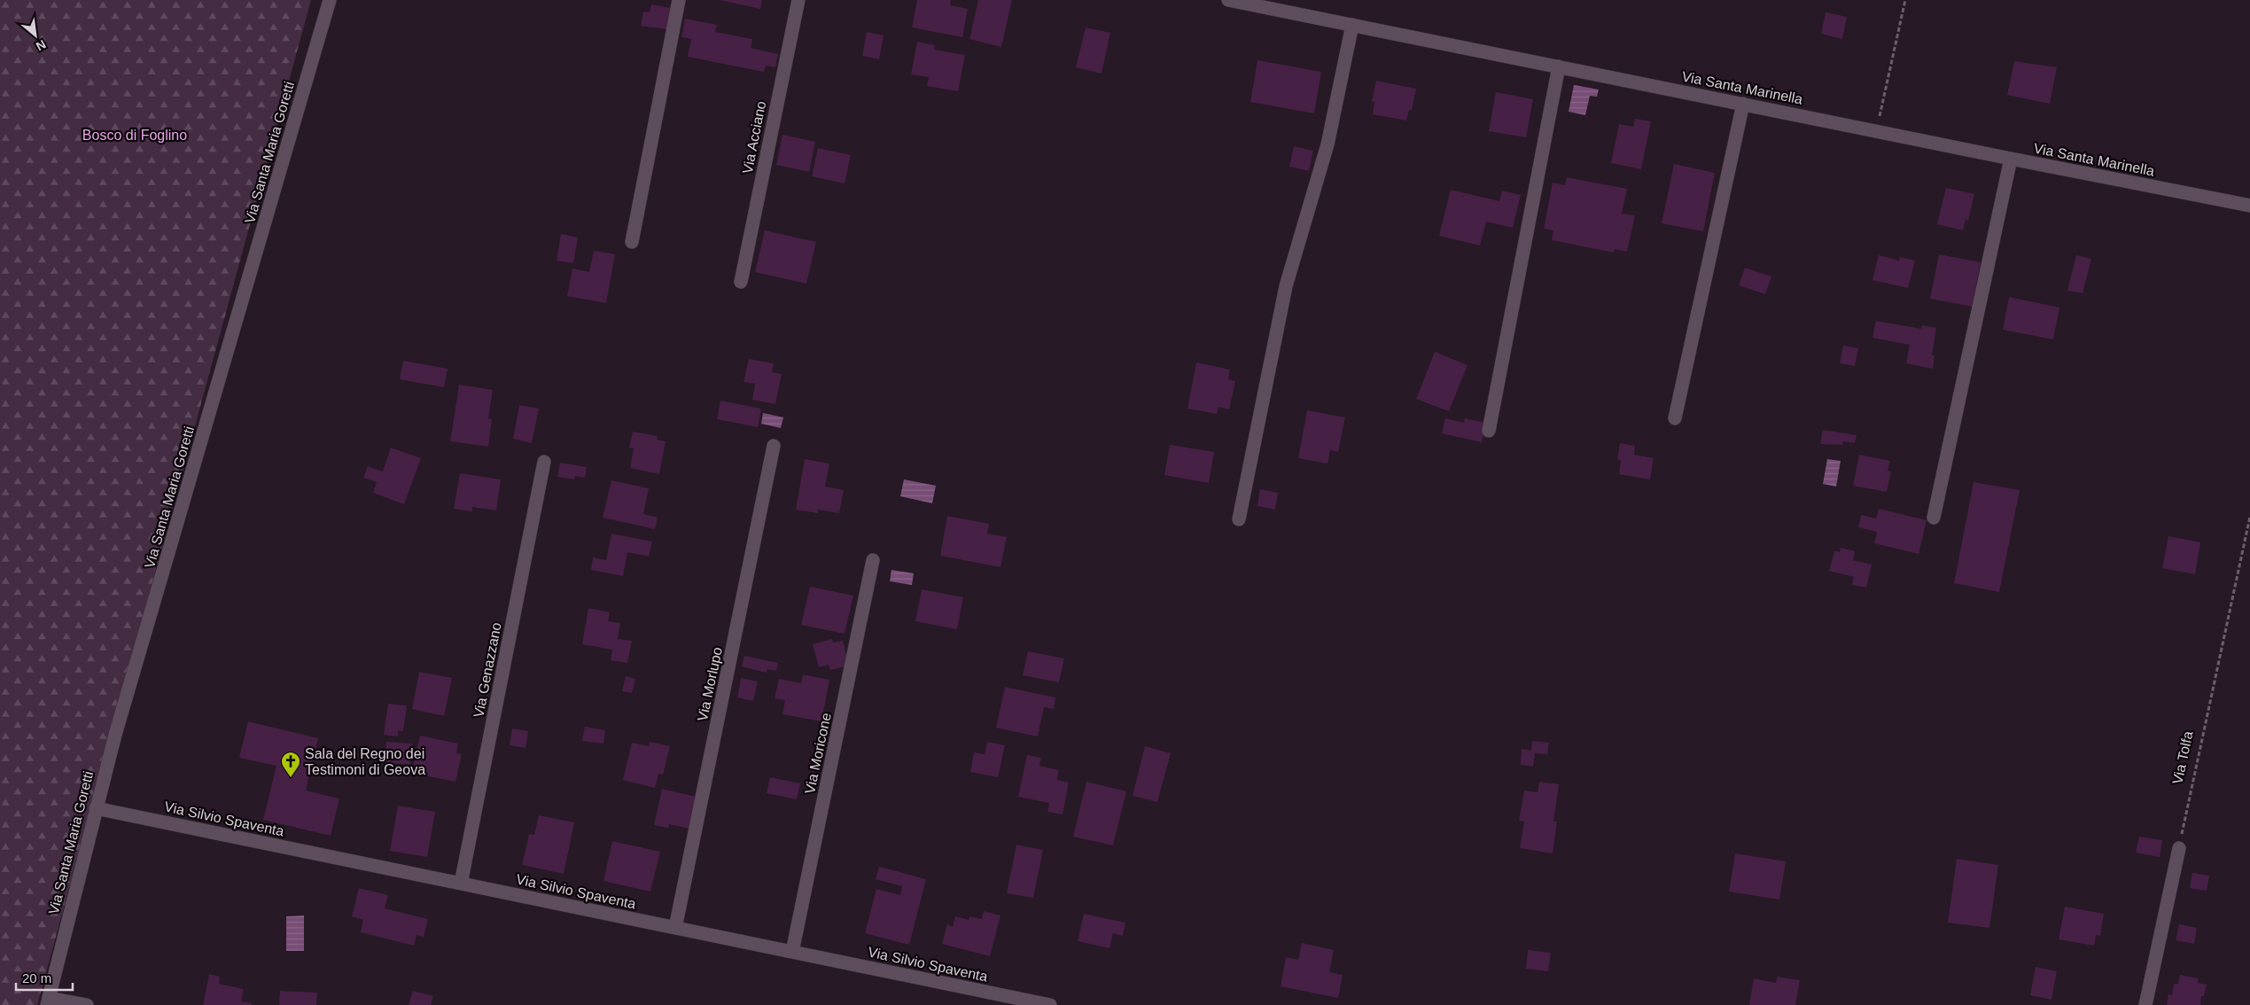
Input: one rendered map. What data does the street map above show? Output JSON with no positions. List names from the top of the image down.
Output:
{
  "streets": {
    "street": [
      "Via Santa Marinella",
      "Via Acciano",
      "Via Santa Maria Goretti",
      "Via Genazzano",
      "Via Morlupo",
      "Via Moricone",
      "Via Silvio Spaventa"
    ],
    "path": ["Via Tolfa"]
  },
  "crossings": [
    ["Via Santa Maria Goretti", "Via Silvio Spaventa"],
    ["Via Genazzano", "Via Silvio Spaventa"],
    ["Via Morlupo", "Via Silvio Spaventa"],
    ["Via Moricone", "Via Silvio Spaventa"]
  ],
  "parks": ["Bosco di Foglino"],
  "places": {
    "church": ["Sala del Regno dei Testimoni di Geova"]
  },
  "scale_bar": "20 m",
  "north": "bottom right"
}
